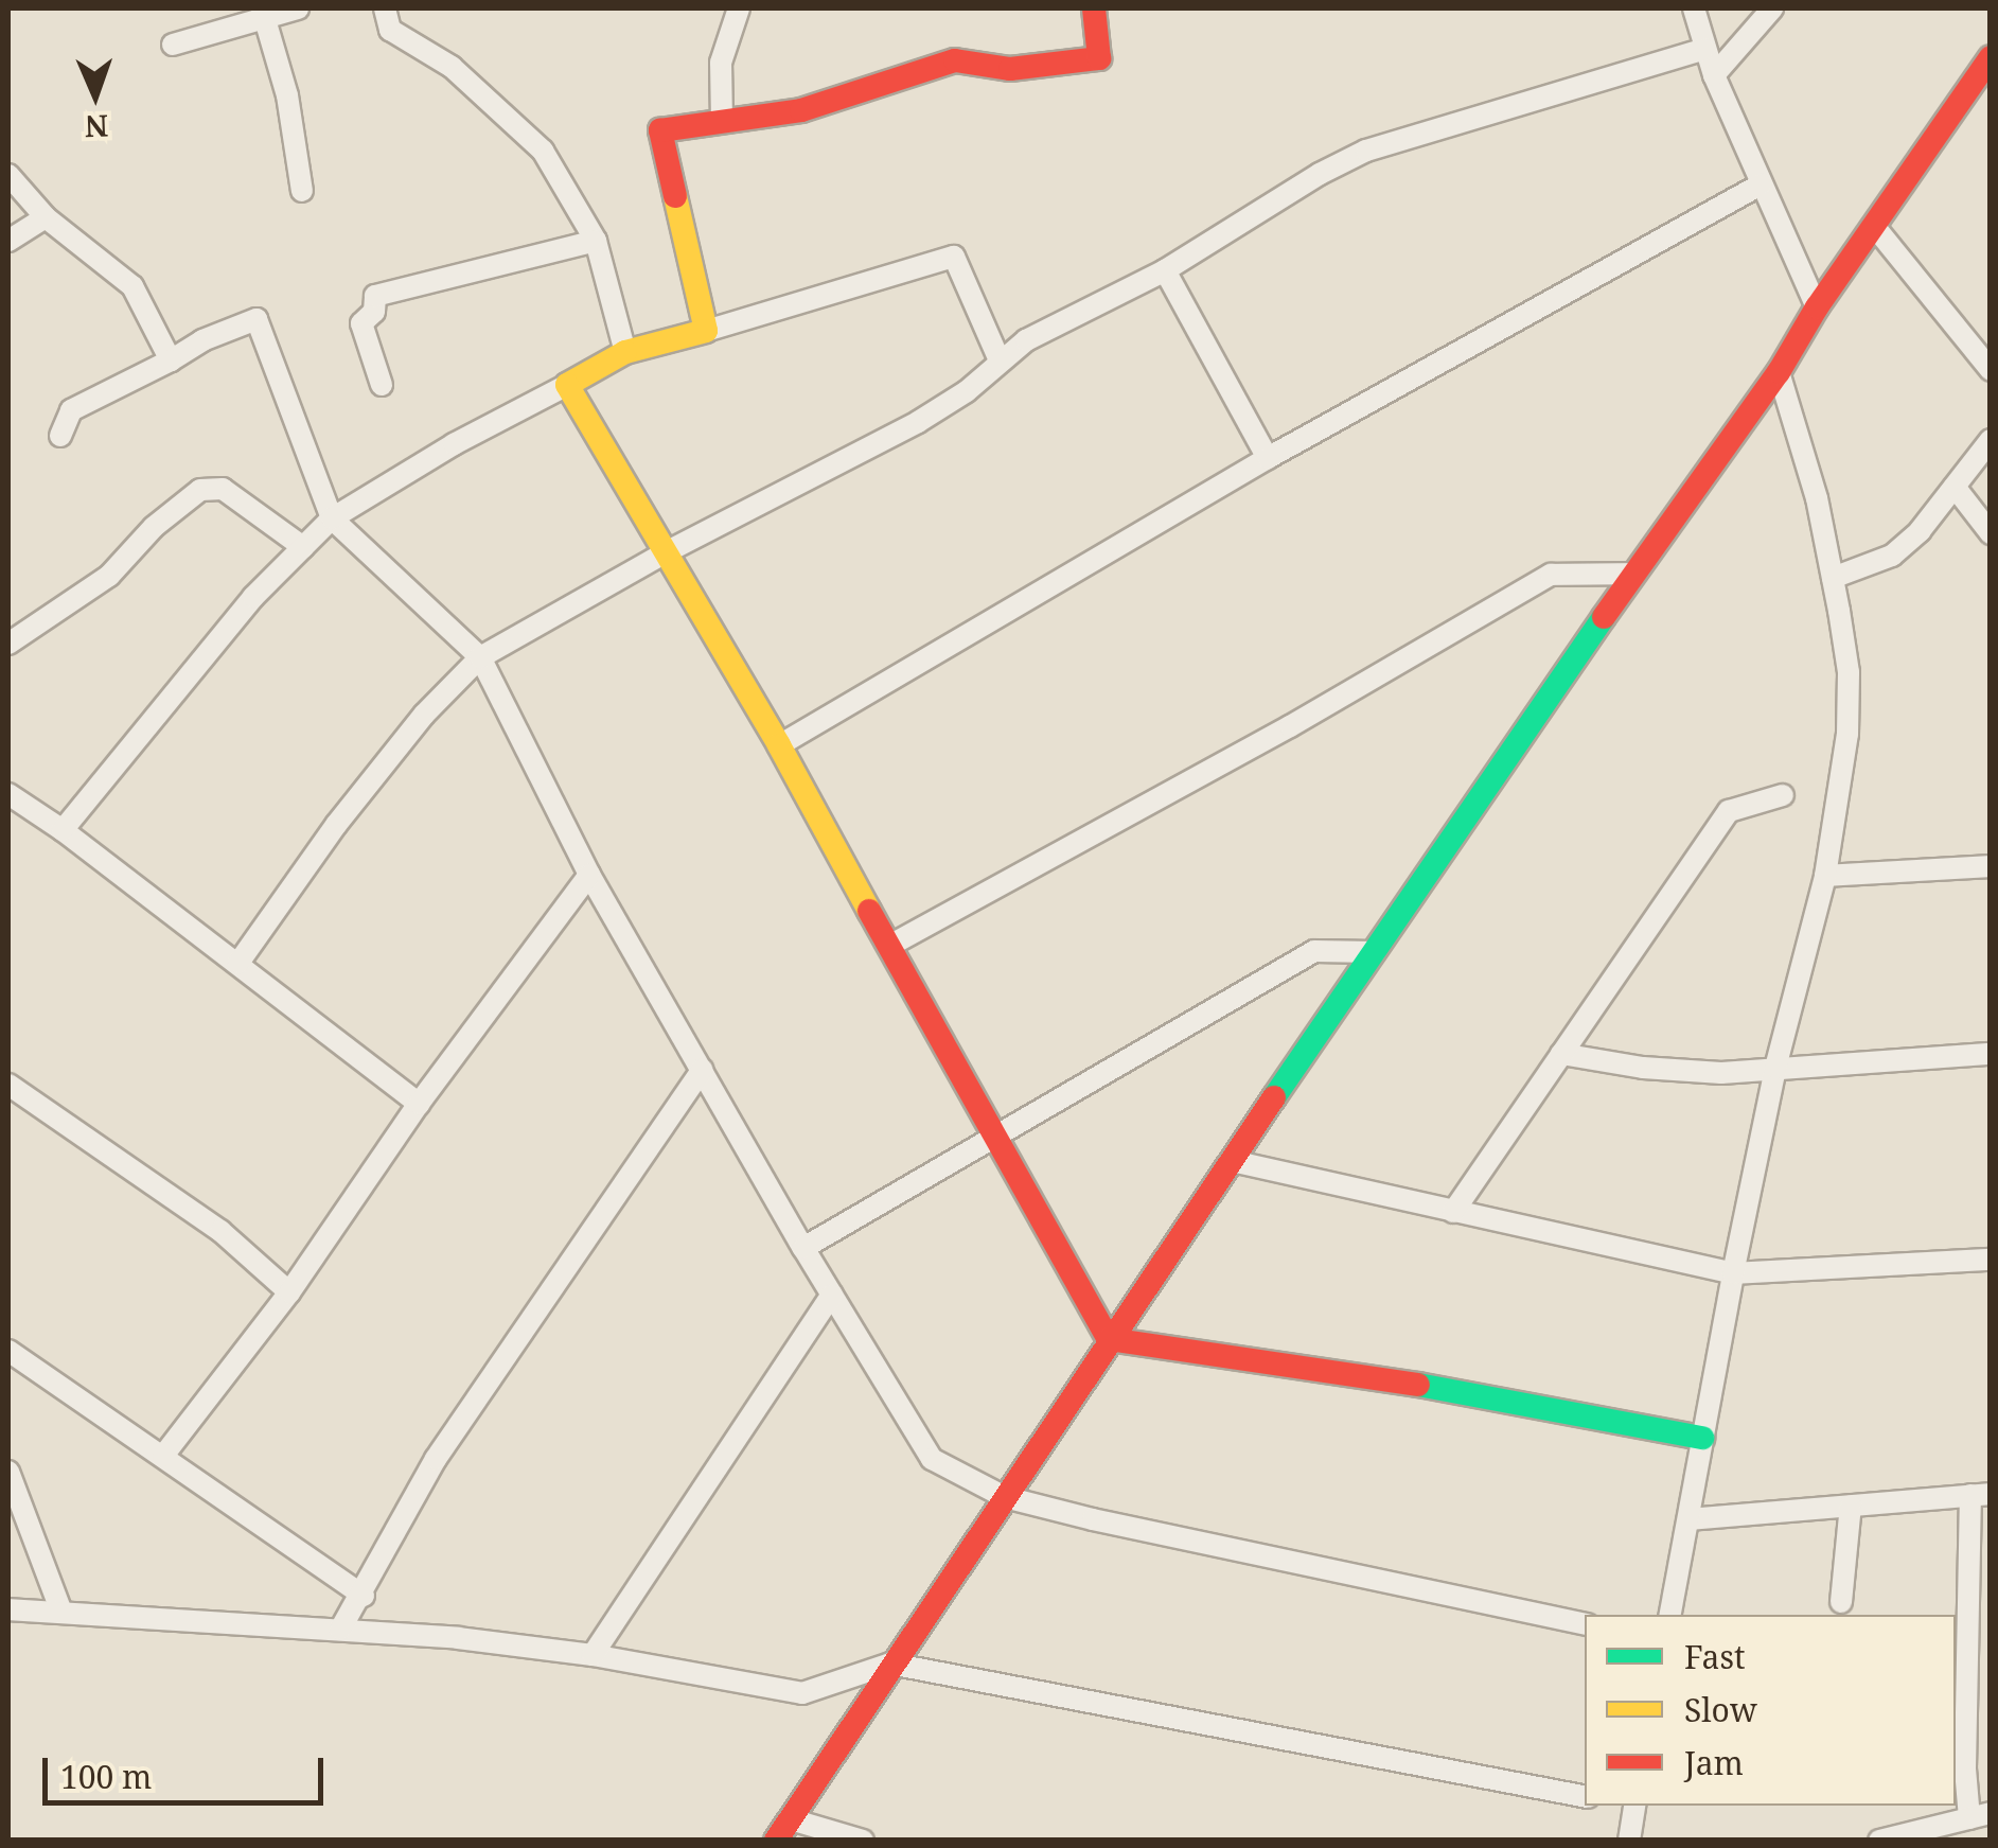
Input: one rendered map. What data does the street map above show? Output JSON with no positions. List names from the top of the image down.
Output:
{
  "legend": ["Fast", "Slow", "Jam"],
  "scale_bar": "100 m",
  "north": "bottom"
}
